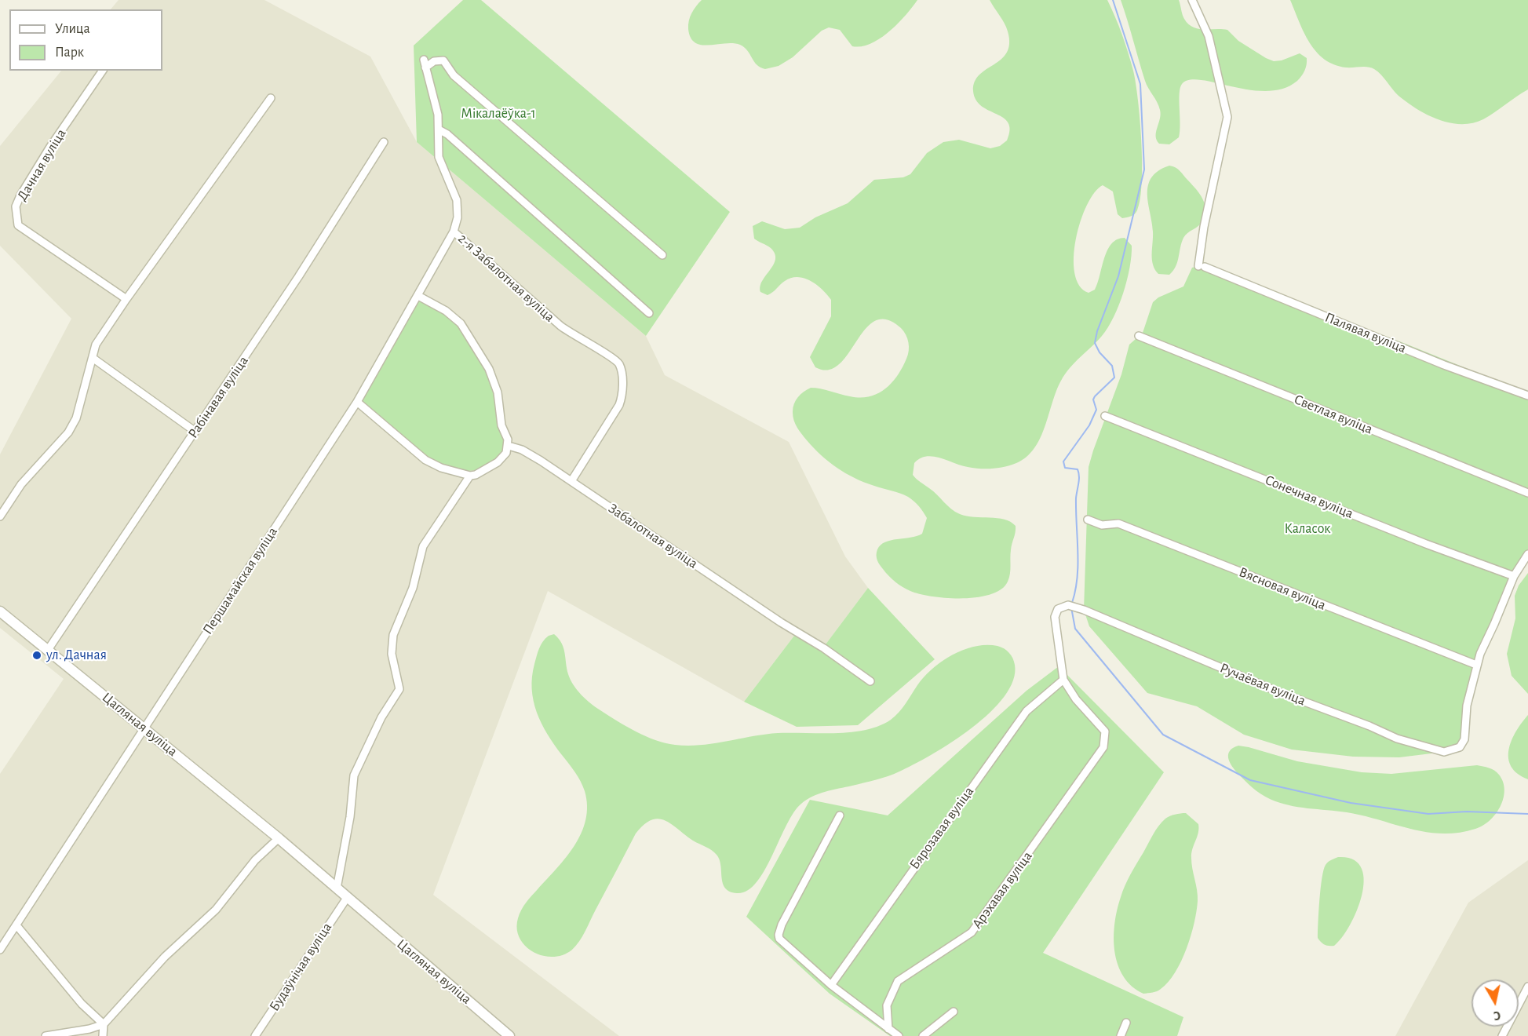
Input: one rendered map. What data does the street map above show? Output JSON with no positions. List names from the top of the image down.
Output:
{
  "streets": {
    "street": [
      "Дачная вуліца",
      "2-я Забалотная вуліца",
      "Палявая вуліца",
      "Рабінавая вуліца",
      "Светлая вуліца",
      "Сонечная вуліца",
      "Забалотная вуліца",
      "Першамайская вуліца",
      "Вясновая вуліца",
      "Ручаёвая вуліца",
      "Цагляная вуліца",
      "Бярозавая вуліца",
      "Арэхавая вуліца",
      "Будаўнічая вуліца"
    ]
  },
  "crossings": [
    ["2-я Забалотная вуліца", "Забалотная вуліца"],
    ["2-я Забалотная вуліца", "Першамайская вуліца"],
    ["Рабінавая вуліца", "Цагляная вуліца"],
    ["Першамайская вуліца", "Цагляная вуліца"],
    ["Вясновая вуліца", "Ручаёвая вуліца"],
    ["Ручаёвая вуліца", "Бярозавая вуліца"],
    ["Ручаёвая вуліца", "Арэхавая вуліца"],
    ["Цагляная вуліца", "Будаўнічая вуліца"],
    ["Бярозавая вуліца", "Арэхавая вуліца"]
  ],
  "parks": ["Мікалаёўка-1", "Каласок"],
  "places": ["ул. Дачная"],
  "legend": ["Улица", "Парк"],
  "north": "bottom"
}
